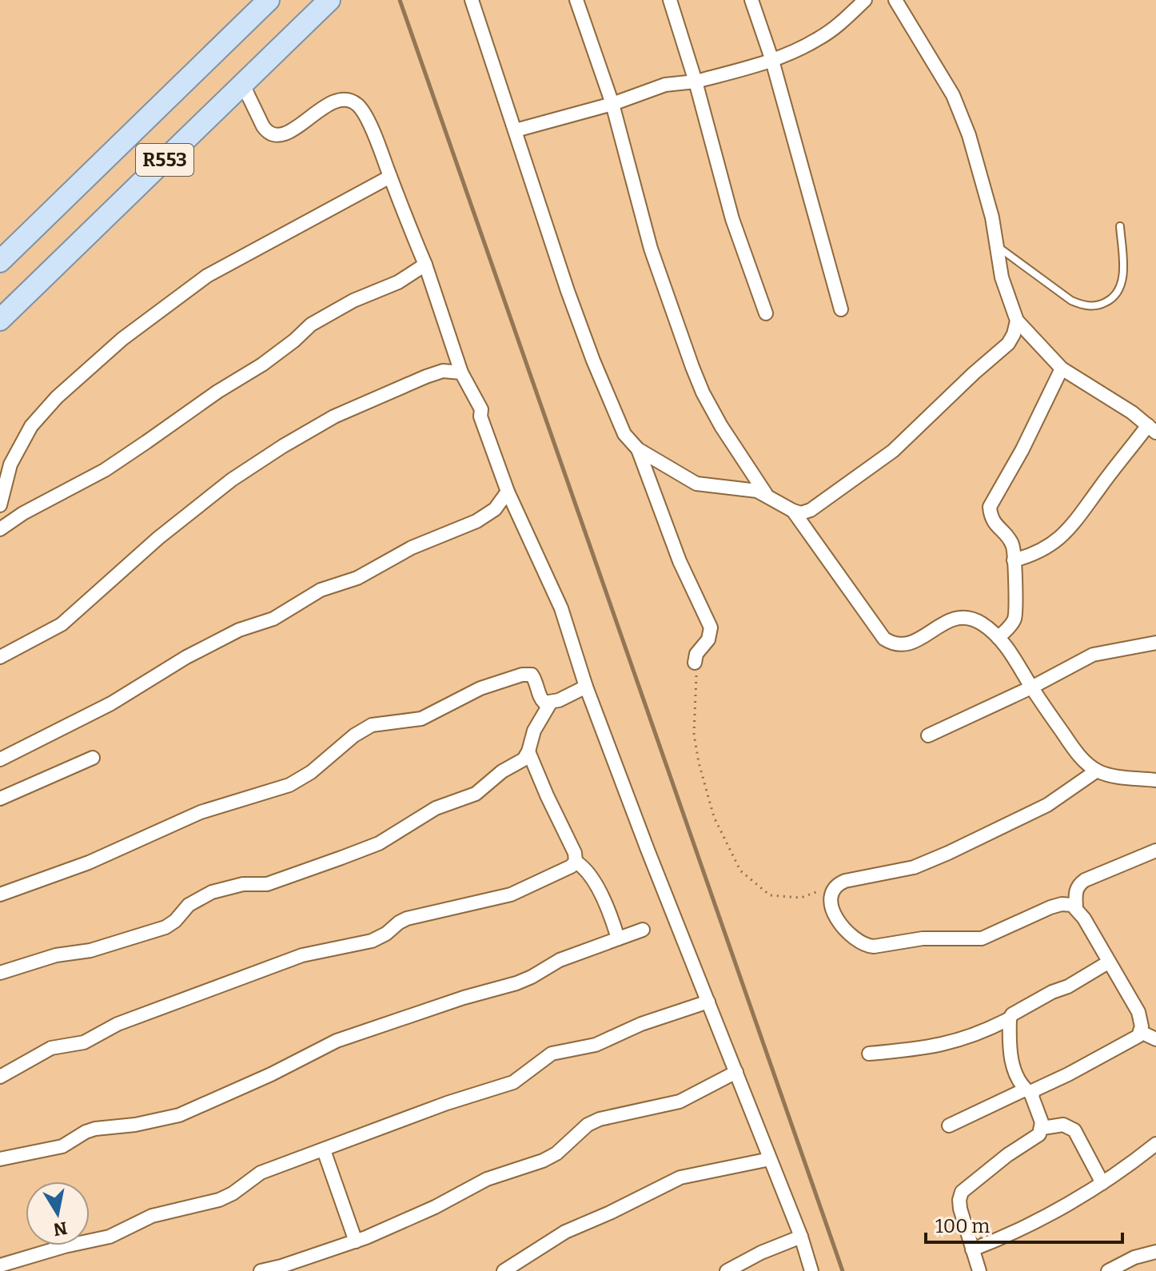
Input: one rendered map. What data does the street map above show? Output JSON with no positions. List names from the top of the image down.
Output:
{
  "streets": {
    "main road": ["R553"]
  },
  "scale_bar": "100 m",
  "north": "bottom"
}
